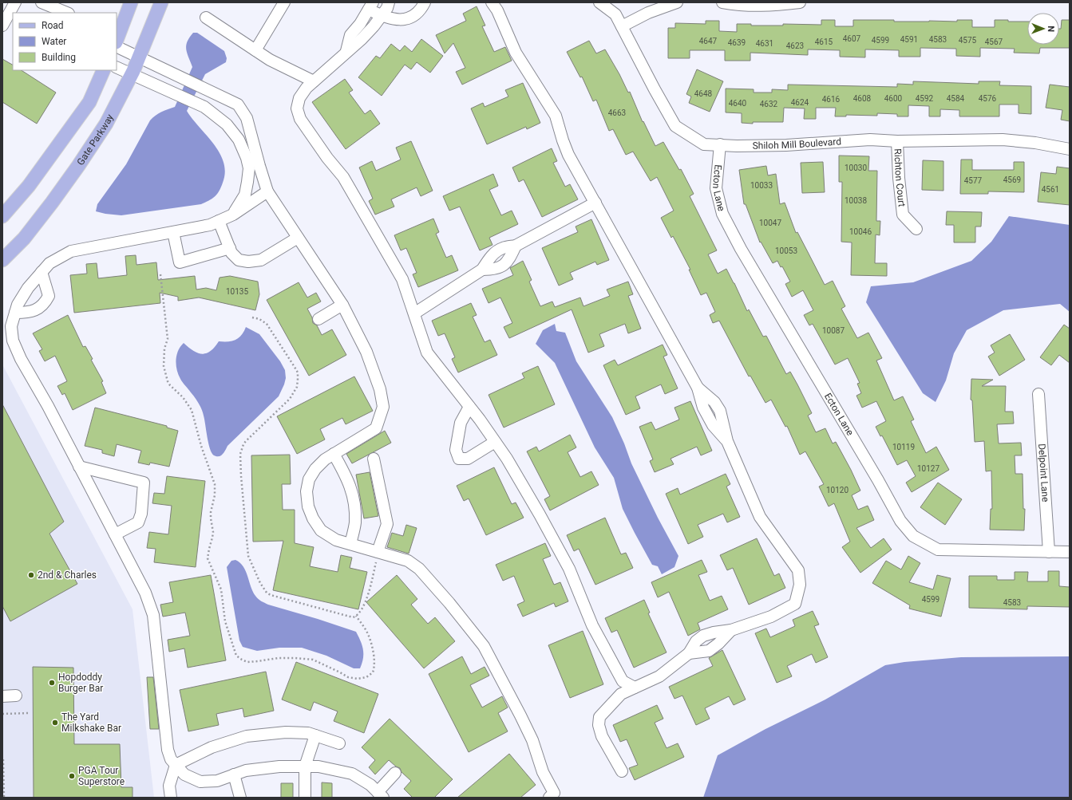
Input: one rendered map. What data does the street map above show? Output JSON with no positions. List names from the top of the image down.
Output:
{
  "streets": {
    "main road": ["Gate Parkway"],
    "street": [
      "Shiloh Mill Boulevard",
      "Richton Court",
      "Ecton Lane",
      "Delpoint Lane"
    ]
  },
  "crossings": [
    ["Shiloh Mill Boulevard", "Richton Court"],
    ["Shiloh Mill Boulevard", "Ecton Lane"],
    ["Ecton Lane", "Delpoint Lane"]
  ],
  "places": [
    "2nd & Charles",
    "Hopdoddy Burger Bar",
    "The Yard Milkshake Bar",
    "PGA Tour Superstore"
  ],
  "house_numbers": [
    "4607",
    "4591",
    "4583",
    "4599",
    "4575",
    "4647",
    "4615",
    "4567",
    "4639",
    "4631",
    "4623",
    "4648",
    "4608",
    "4600",
    "4592",
    "4584",
    "4576",
    "4616",
    "4624",
    "4640",
    "4632",
    "4663",
    "10030",
    "4569",
    "4577",
    "10033",
    "4561",
    "10038",
    "10047",
    "10046",
    "10053",
    "10135",
    "10087",
    "10119",
    "10127",
    "10120",
    "4599",
    "4583"
  ],
  "legend": ["Road", "Water", "Building"],
  "north": "right"
}
